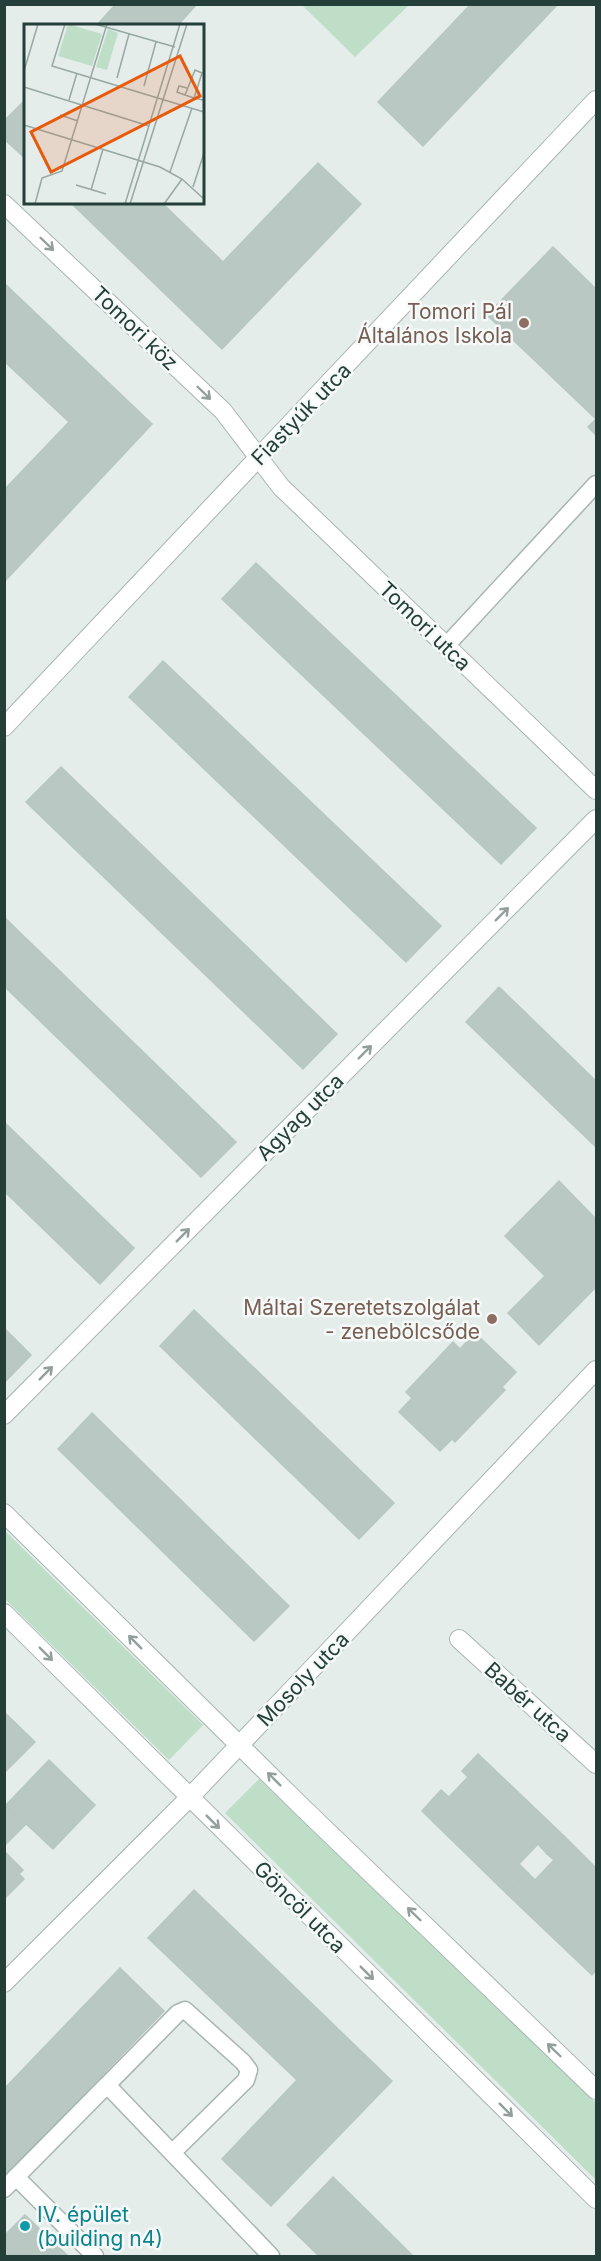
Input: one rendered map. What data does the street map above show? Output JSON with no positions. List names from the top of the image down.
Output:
{
  "streets": {
    "street": [
      "Tomori köz",
      "Fiastyúk utca",
      "Tomori utca",
      "Agyag utca",
      "Mosoly utca",
      "Babér utca",
      "Göncöl utca"
    ]
  },
  "crossings": [
    ["Tomori köz", "Fiastyúk utca"],
    ["Tomori köz", "Tomori utca"],
    ["Fiastyúk utca", "Tomori utca"],
    ["Mosoly utca", "Göncöl utca"]
  ],
  "one_way": ["Tomori köz", "Agyag utca"],
  "places": ["Tomori Pál Általános Iskola", "Máltai Szeretetszolgálat - zenebölcsőde", "IV. épület (building n4)"]
}
